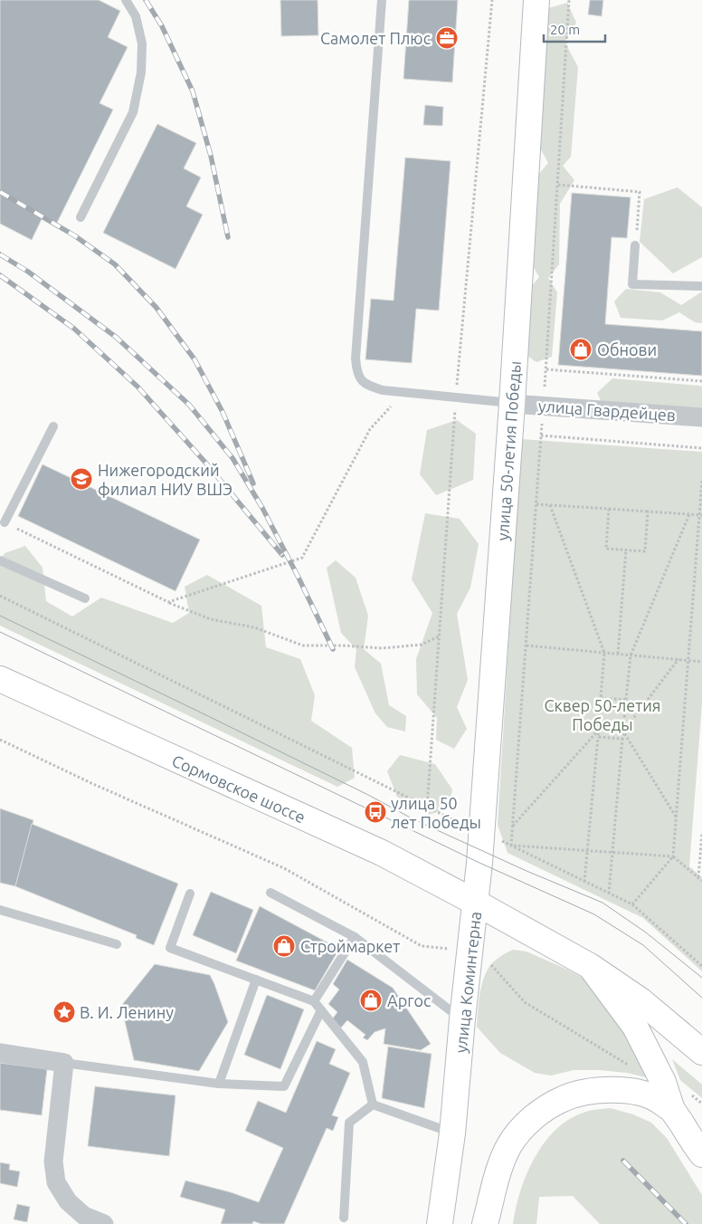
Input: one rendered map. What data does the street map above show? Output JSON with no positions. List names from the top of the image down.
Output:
{
  "streets": {
    "main road": ["улица 50-летия Победы", "Сормовское шоссе", "улица Коминтерна"],
    "street": ["улица Гвардейцев"]
  },
  "crossings": [
    ["улица Гвардейцев", "улица 50-летия Победы"],
    ["улица 50-летия Победы", "Сормовское шоссе"],
    ["улица 50-летия Победы", "улица Коминтерна"],
    ["Сормовское шоссе", "улица Коминтерна"]
  ],
  "parks": ["Сквер 50-летия Победы"],
  "places": {
    "office": ["Самолет Плюс"],
    "shop": ["Обнови", "Строймаркет", "Аргос"],
    "school or university": ["Нижегородский филиал НИУ ВШЭ"],
    "bus stop": ["улица 50 лет Победы"],
    "place": ["В. И. Ленину"]
  },
  "scale_bar": "20 m"
}
